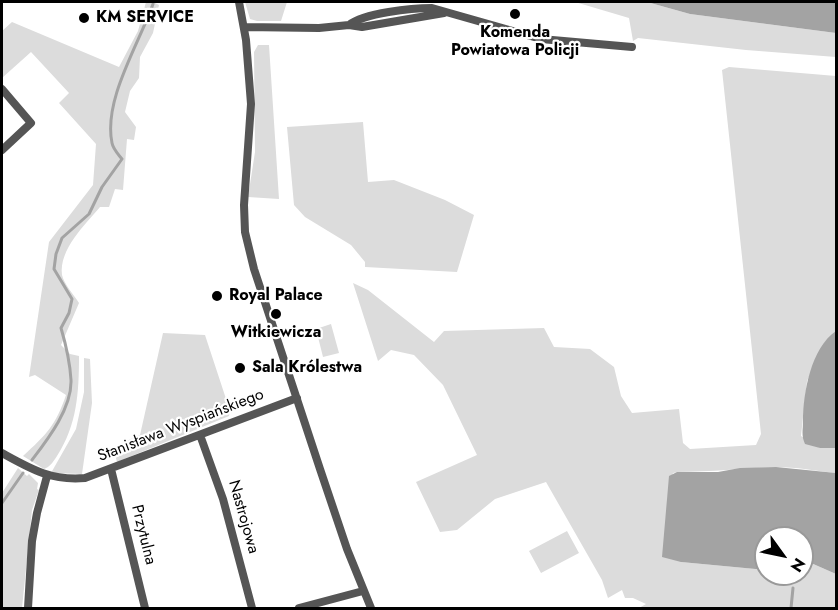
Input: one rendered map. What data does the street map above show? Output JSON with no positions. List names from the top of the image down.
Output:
{
  "streets": {
    "street": ["Stanisława Wyspiańskiego", "Nastrojowa", "Przytulna"]
  },
  "crossings": [
    ["Stanisława Wyspiańskiego", "Nastrojowa"],
    ["Stanisława Wyspiańskiego", "Przytulna"]
  ],
  "places": [
    "Komenda Powiatowa Policji",
    "KM SERVICE",
    "Royal Palace",
    "Witkiewicza",
    "Sala Królestwa"
  ],
  "north": "bottom right"
}
